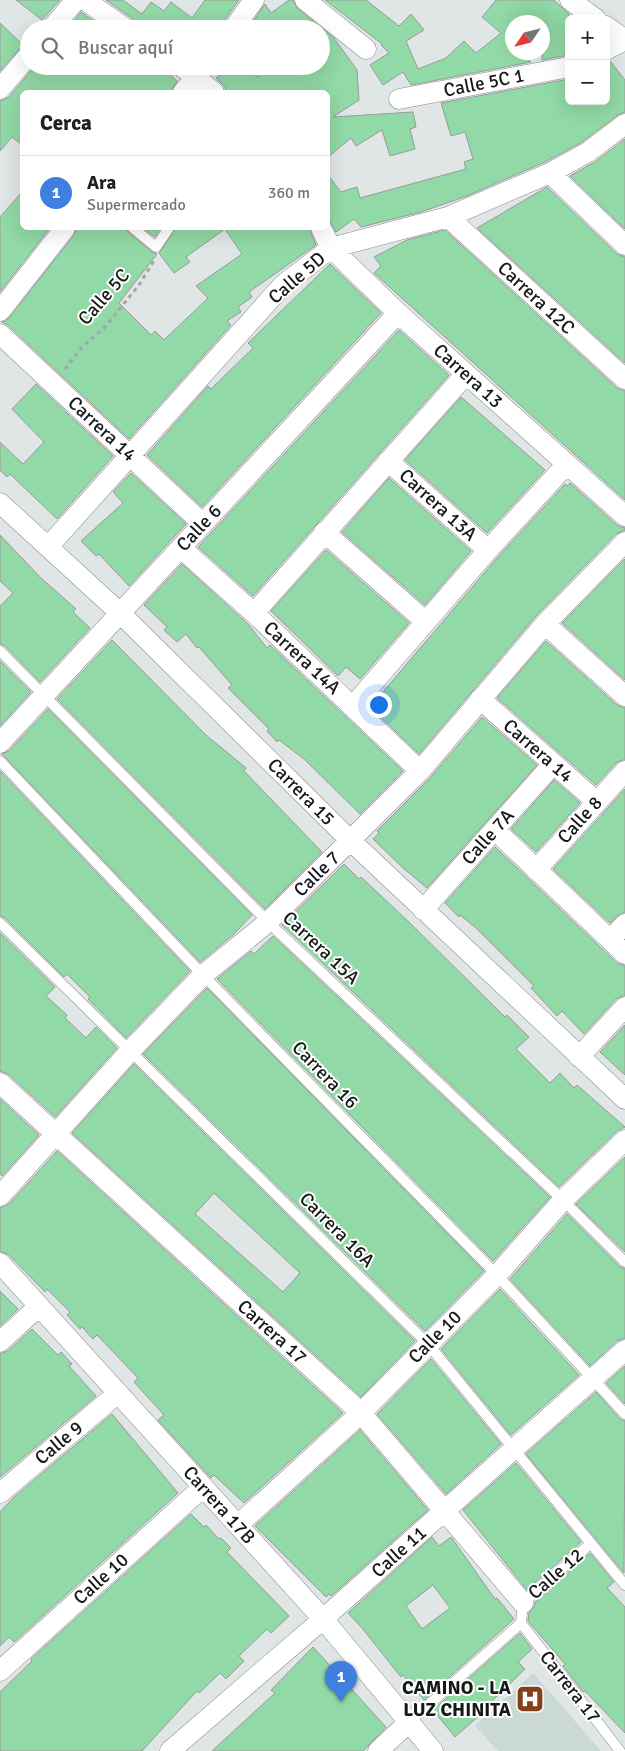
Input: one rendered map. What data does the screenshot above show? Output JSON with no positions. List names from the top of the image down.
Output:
{
  "streets": {
    "street": [
      "Calle 5C 1",
      "Calle 5D",
      "Carrera 12C",
      "Carrera 13",
      "Carrera 14",
      "Carrera 13A",
      "Calle 6",
      "Carrera 14A",
      "Carrera 15",
      "Calle 8",
      "Calle 7A",
      "Calle 7",
      "Carrera 17",
      "Calle 10",
      "Calle 9",
      "Carrera 17B",
      "Calle 11",
      "Calle 12"
    ],
    "lane": ["Carrera 15A", "Carrera 16", "Carrera 16A"],
    "path": ["Calle 5C"]
  },
  "crossings": [
    ["Calle 5D", "Carrera 12C"],
    ["Calle 5D", "Carrera 13"],
    ["Calle 5D", "Carrera 14"],
    ["Calle 5D", "Carrera 15"],
    ["Calle 5C", "Carrera 14"],
    ["Carrera 13", "Calle 6"],
    ["Carrera 14", "Calle 6"],
    ["Carrera 14", "Calle 8"],
    ["Carrera 14", "Calle 7A"],
    ["Carrera 14", "Calle 7"],
    ["Calle 6", "Carrera 14A"],
    ["Calle 6", "Carrera 15"],
    ["Calle 6", "Carrera 15A"],
    ["Carrera 14A", "Calle 7"],
    ["Carrera 15", "Calle 7A"],
    ["Carrera 15", "Calle 7"],
    ["Calle 7", "Carrera 15A"],
    ["Calle 7", "Carrera 16"],
    ["Calle 7", "Carrera 16A"],
    ["Calle 7", "Carrera 17"],
    ["Carrera 15A", "Calle 10"],
    ["Carrera 16", "Calle 10"],
    ["Carrera 16", "Calle 11"],
    ["Carrera 16A", "Calle 10"],
    ["Carrera 16A", "Calle 11"],
    ["Carrera 16A", "Calle 12"],
    ["Carrera 17", "Calle 10"],
    ["Carrera 17", "Calle 11"],
    ["Carrera 17", "Calle 12"],
    ["Calle 10", "Carrera 17B"],
    ["Calle 9", "Carrera 17B"],
    ["Carrera 17B", "Calle 11"],
    ["Carrera 17B", "Calle 12"]
  ],
  "places": {
    "hospital": ["CAMINO - LA LUZ CHINITA"]
  },
  "north": "bottom left",
  "page": {
    "map_buttons": ["+", "−"],
    "search": "Buscar aquí",
    "heading": "Cerca",
    "list": [
      {
        "mark": "1",
        "name": "Ara",
        "note": "Supermercado",
        "value": "360 m"
      }
    ],
    "pins": "1"
  }
}
